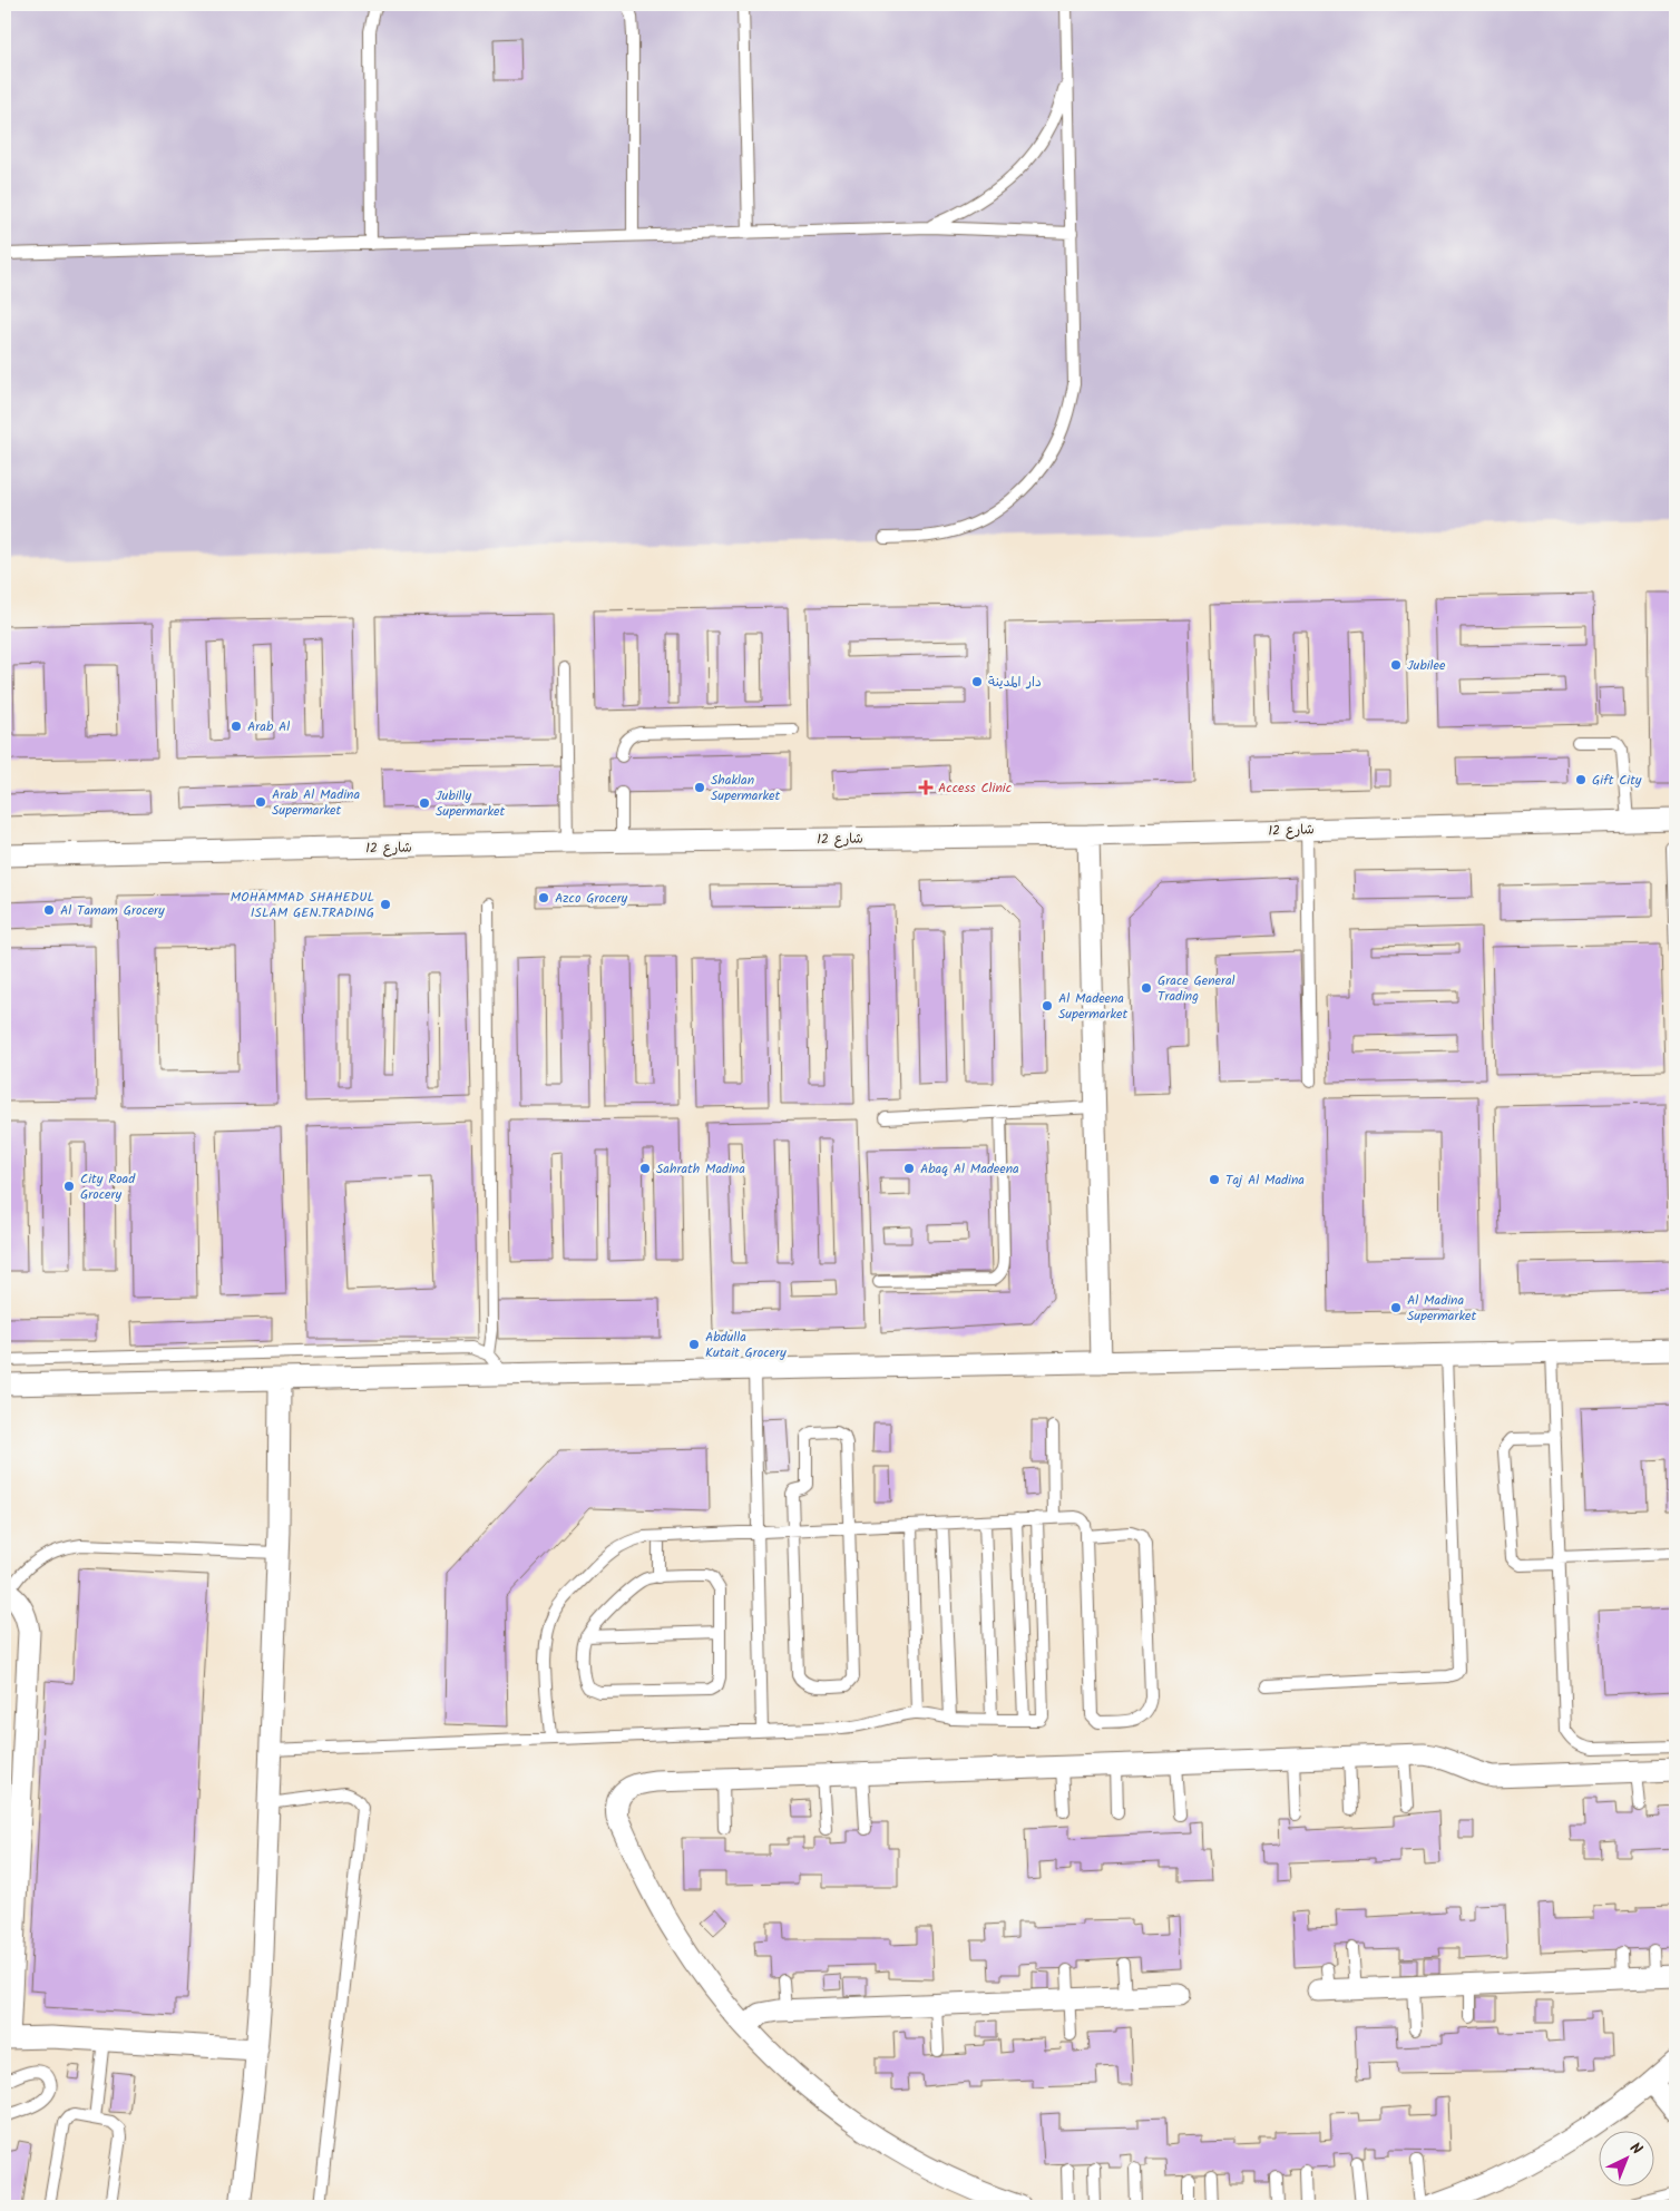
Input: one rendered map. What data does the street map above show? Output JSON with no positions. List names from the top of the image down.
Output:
{
  "streets": {
    "street": ["شارع 12"]
  },
  "places": {
    "other": [
      "Jubilee",
      "دار المدينة",
      "Arab Al",
      "Gift City",
      "Shaklan Supermarket",
      "Arab Al Madina Supermarket",
      "Jubilly Supermarket",
      "Azco Grocery",
      "MOHAMMAD SHAHEDUL ISLAM GEN.TRADING",
      "Al Tamam Grocery",
      "Grace General Trading",
      "Al Madeena Supermarket",
      "Sahrath Madina",
      "Abaq Al Madeena",
      "Taj Al Madina",
      "City Road Grocery",
      "Al Madina Supermarket",
      "Abdulla Kutait Grocery"
    ],
    "health": ["Access Clinic"]
  },
  "north": "top right"
}
